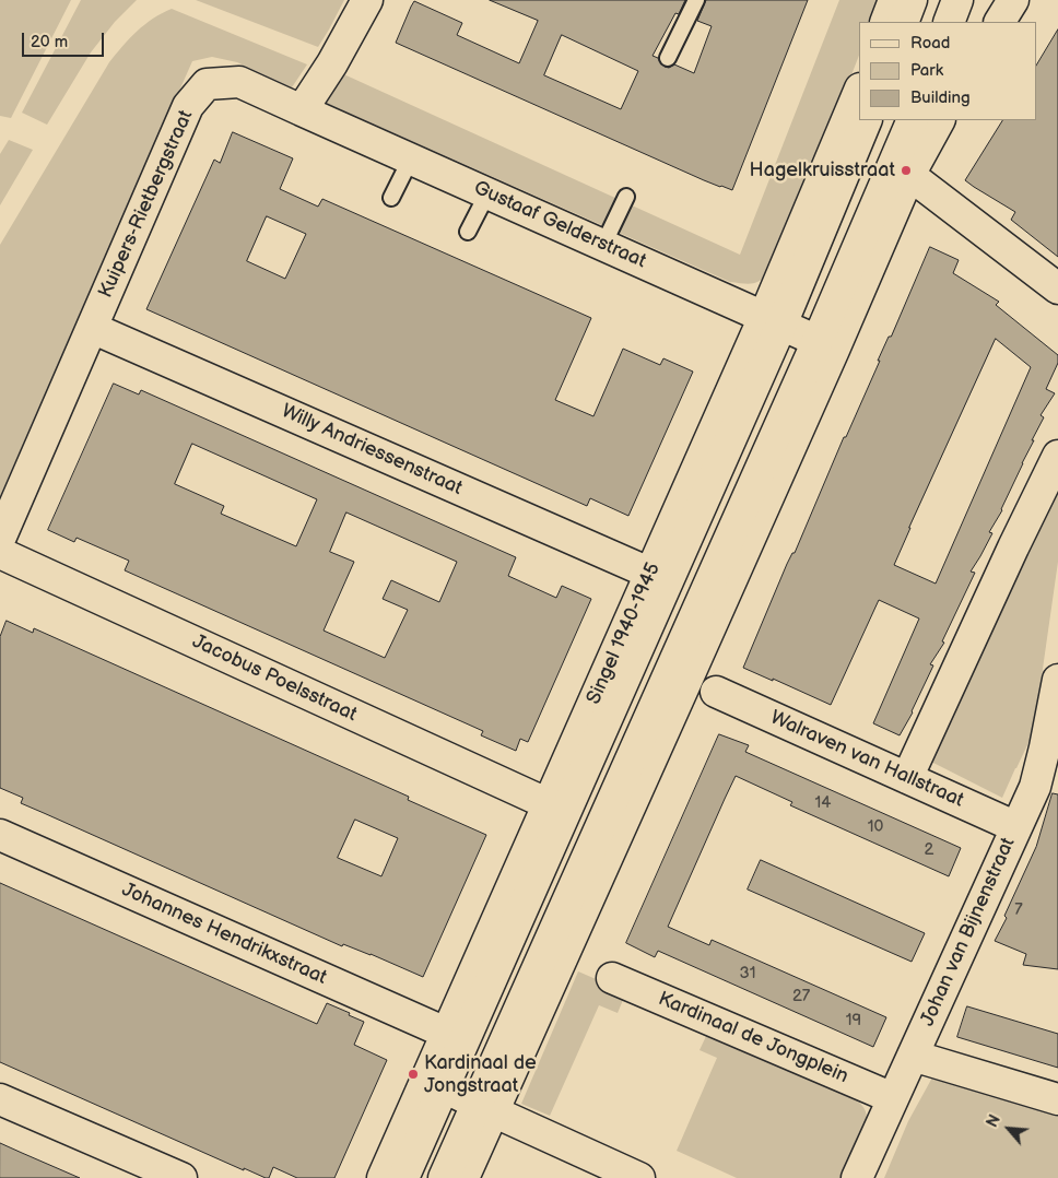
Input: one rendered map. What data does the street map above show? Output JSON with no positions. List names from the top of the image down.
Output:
{
  "streets": {
    "street": [
      "Kuipers-Rietbergstraat",
      "Gustaaf Gelderstraat",
      "Willy Andriessenstraat",
      "Singel 1940-1945",
      "Jacobus Poelsstraat",
      "Walraven van Hallstraat",
      "Johan van Bijnenstraat",
      "Johannes Hendrikxstraat",
      "Kardinaal de Jongplein"
    ]
  },
  "crossings": [
    ["Kuipers-Rietbergstraat", "Gustaaf Gelderstraat"],
    ["Kuipers-Rietbergstraat", "Willy Andriessenstraat"],
    ["Gustaaf Gelderstraat", "Singel 1940-1945"],
    ["Willy Andriessenstraat", "Singel 1940-1945"],
    ["Singel 1940-1945", "Jacobus Poelsstraat"],
    ["Singel 1940-1945", "Johannes Hendrikxstraat"],
    ["Walraven van Hallstraat", "Johan van Bijnenstraat"],
    ["Johan van Bijnenstraat", "Kardinaal de Jongplein"]
  ],
  "places": ["Hagelkruisstraat", "Kardinaal de Jongstraat"],
  "house_numbers": [
    "14",
    "10",
    "2",
    "7",
    "31",
    "27",
    "19"
  ],
  "legend": ["Road", "Park", "Building"],
  "scale_bar": "20 m",
  "north": "top left"
}
